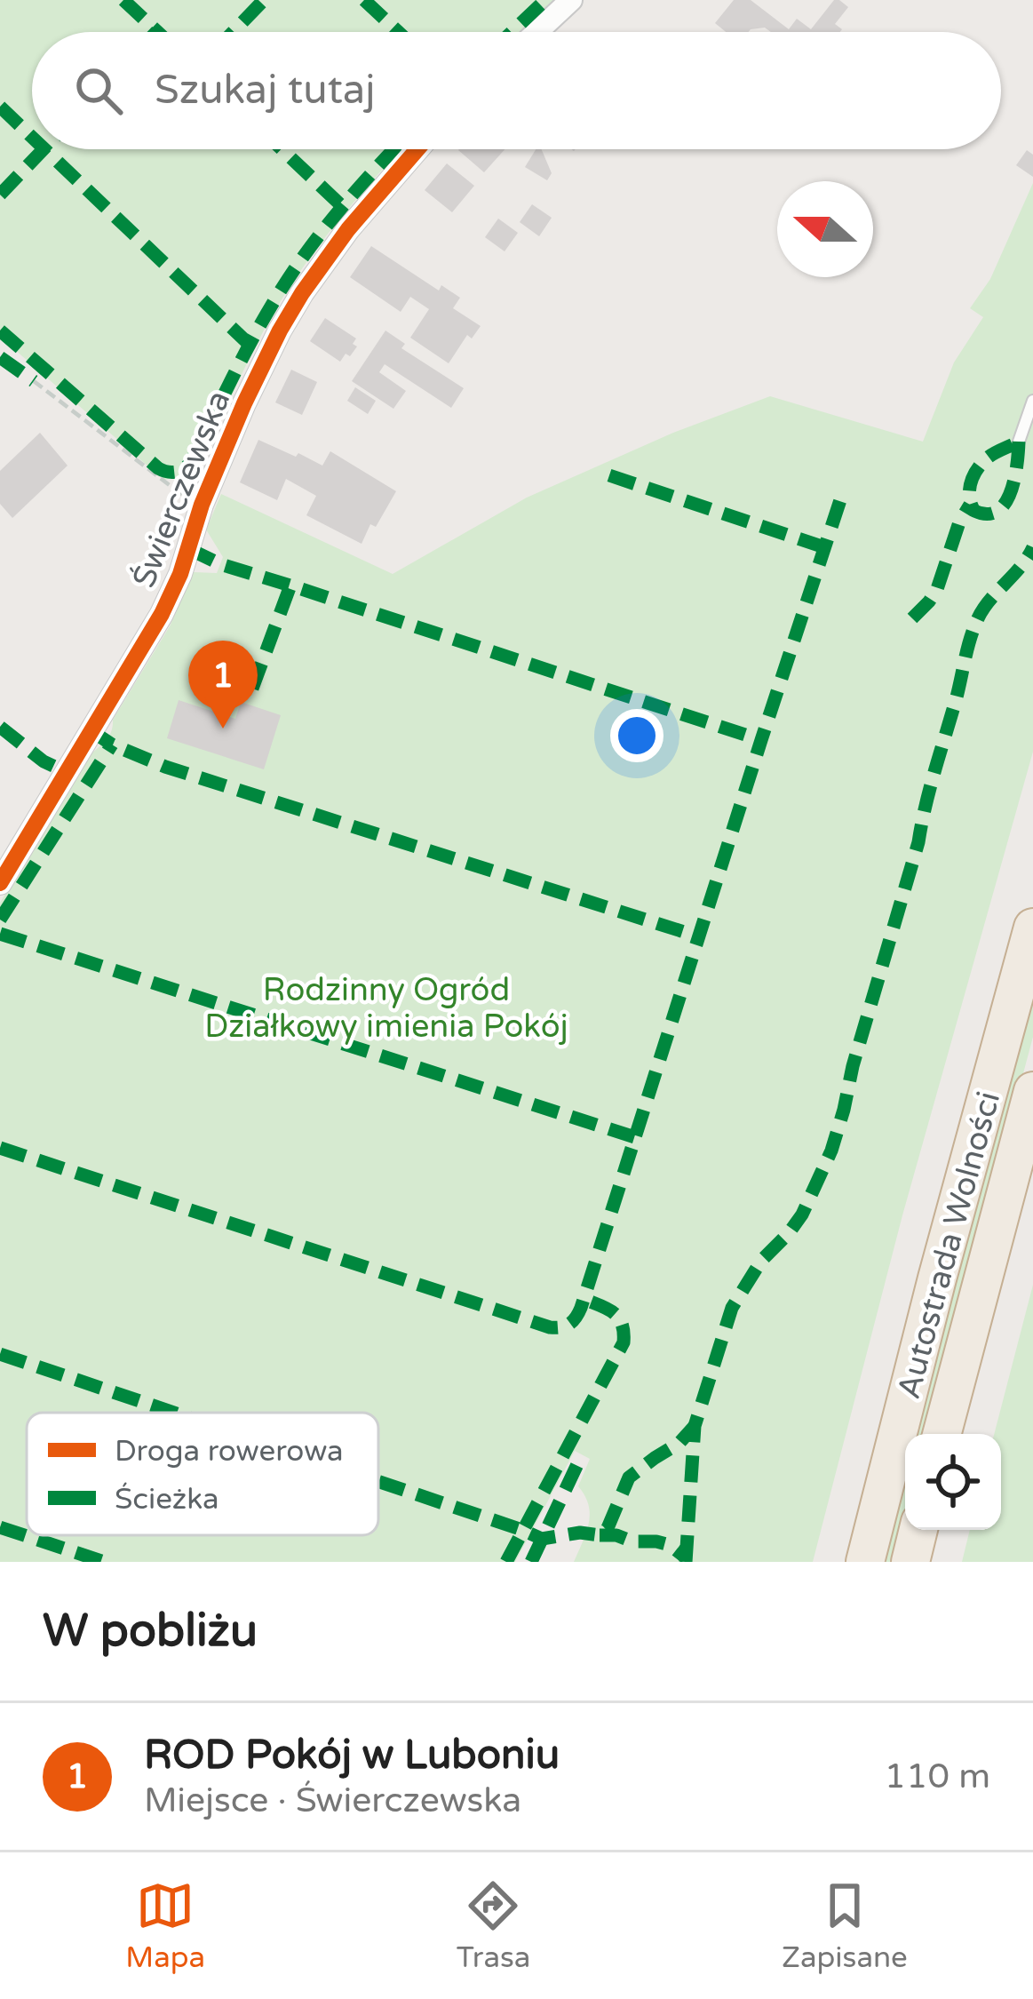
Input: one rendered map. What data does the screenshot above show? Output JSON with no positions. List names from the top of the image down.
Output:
{
  "streets": {
    "highway": ["Autostrada Wolności"],
    "street": ["Świerczewska"]
  },
  "parks": ["Rodzinny Ogród Działkowy imienia Pokój"],
  "legend": ["Droga rowerowa", "Ścieżka"],
  "north": "left",
  "page": {
    "search": "Szukaj tutaj",
    "pins": "1",
    "heading": "W pobliżu",
    "list": [
      {
        "mark": "1",
        "name": "ROD Pokój w Luboniu",
        "note": "Miejsce · Świerczewska",
        "value": "110 m"
      }
    ],
    "nav": ["Mapa", "Trasa", "Zapisane"]
  }
}
